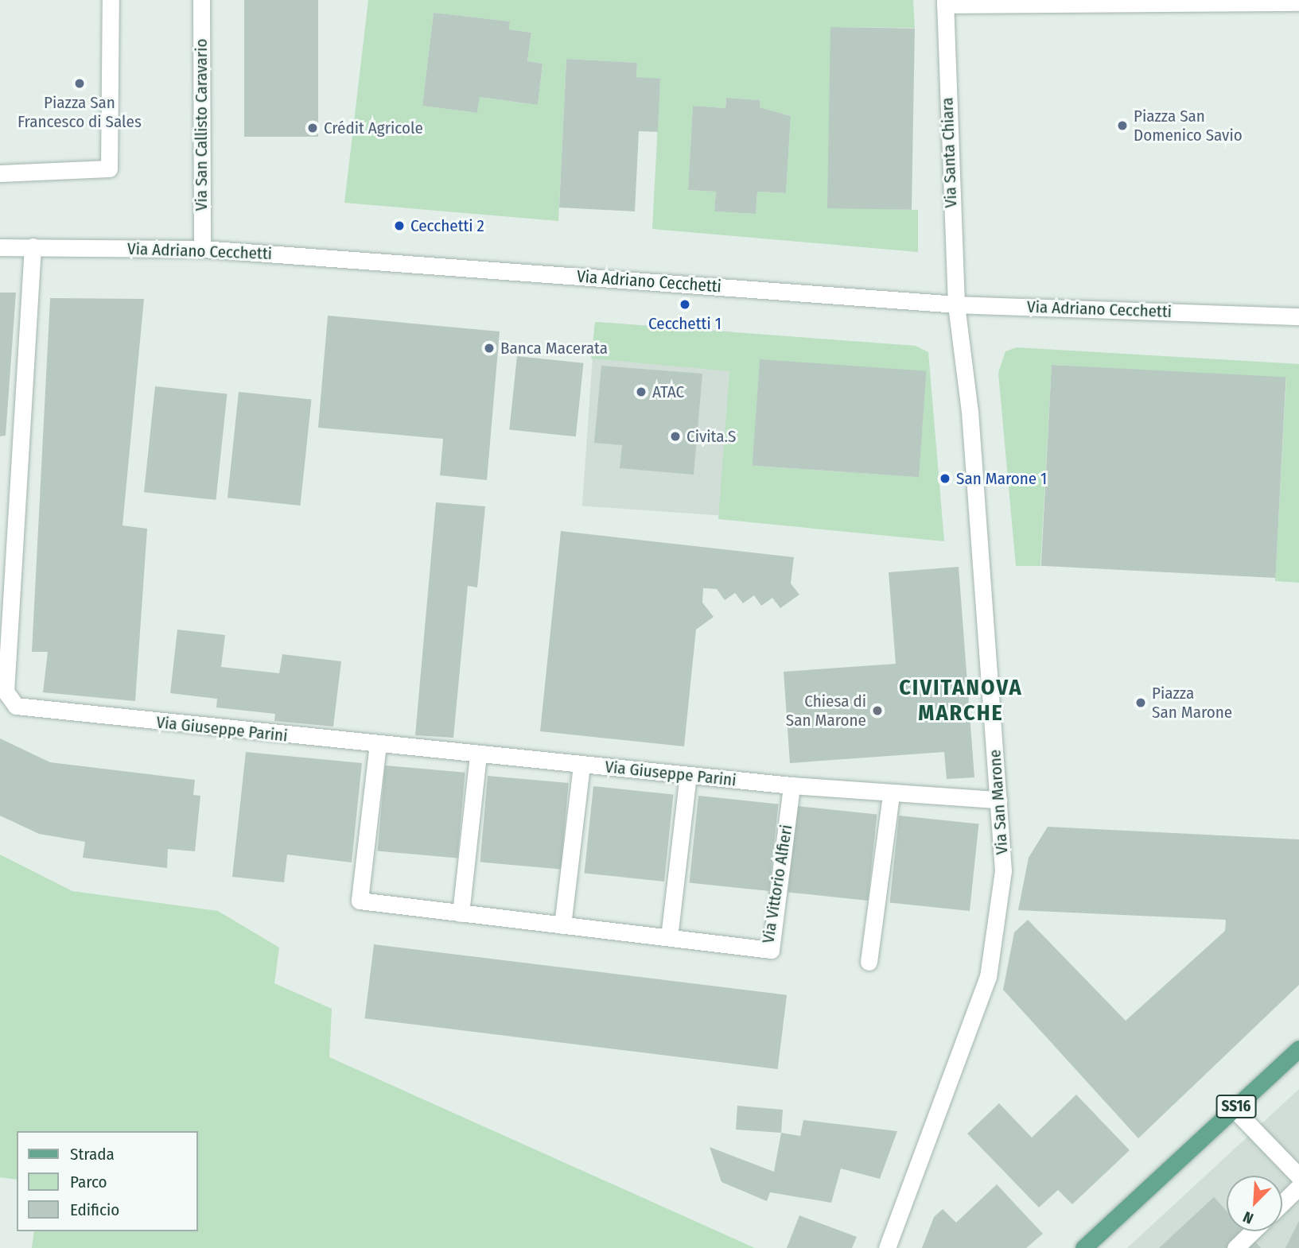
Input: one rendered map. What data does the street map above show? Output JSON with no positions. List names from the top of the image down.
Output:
{
  "streets": {
    "main road": ["SS16"],
    "street": [
      "Via San Callisto Caravario",
      "Via Santa Chiara",
      "Via Adriano Cecchetti",
      "Via Giuseppe Parini",
      "Via San Marone",
      "Via Vittorio Alfieri"
    ]
  },
  "crossings": [
    ["Via San Callisto Caravario", "Via Adriano Cecchetti"],
    ["Via Santa Chiara", "Via Adriano Cecchetti"],
    ["Via Santa Chiara", "Via San Marone"],
    ["Via Adriano Cecchetti", "Via Giuseppe Parini"],
    ["Via Adriano Cecchetti", "Via San Marone"],
    ["Via Giuseppe Parini", "Via San Marone"],
    ["Via Giuseppe Parini", "Via Vittorio Alfieri"]
  ],
  "districts": ["CIVITANOVA MARCHE"],
  "places": [
    "Piazza San Francesco di Sales",
    "Piazza San Domenico Savio",
    "Crédit Agricole",
    "Cecchetti 2",
    "Cecchetti 1",
    "Banca Macerata",
    "ATAC",
    "Civita.S",
    "San Marone 1",
    "Piazza San Marone",
    "Chiesa di San Marone"
  ],
  "legend": ["Strada", "Parco", "Edificio"],
  "north": "bottom left"
}
